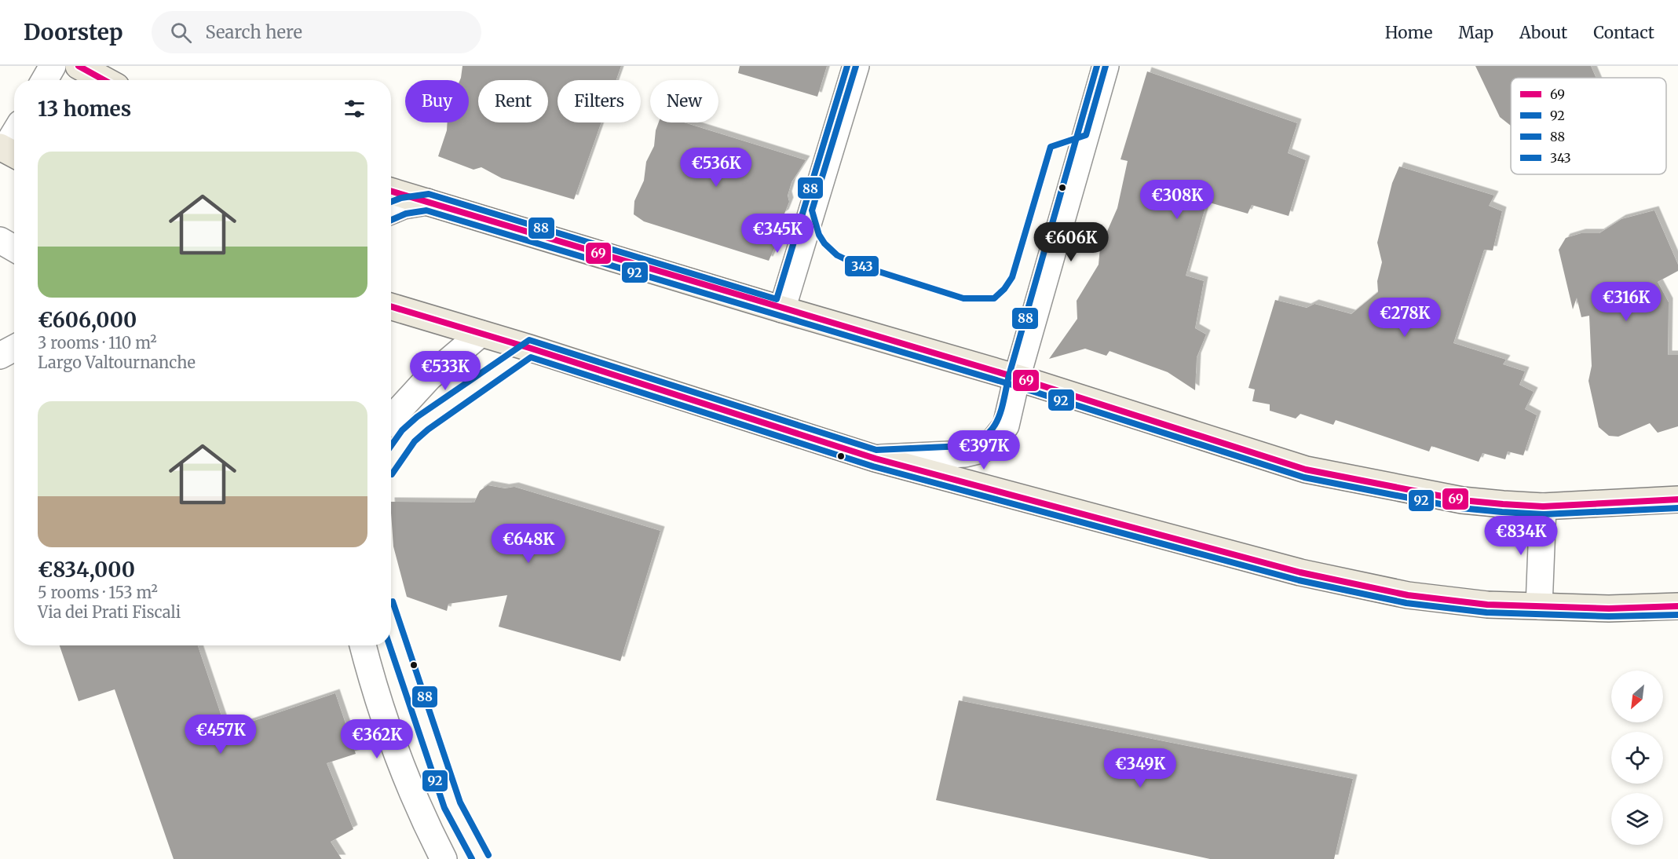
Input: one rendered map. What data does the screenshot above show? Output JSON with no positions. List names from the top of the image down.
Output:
{
  "lines": [
    "transit line 69",
    "transit line 88",
    "transit line 343",
    "transit line 92"
  ],
  "legend": [
    "69",
    "92",
    "88",
    "343"
  ],
  "north": "bottom left",
  "page": {
    "header": "Doorstep",
    "search": "Search here",
    "nav": [
      "Home",
      "Map",
      "About",
      "Contact"
    ],
    "chip": [
      "Buy",
      "Rent",
      "Filters",
      "New"
    ],
    "heading": "13 homes",
    "list": [
      {
        "name": "€606,000",
        "note": "3 rooms · 110 m² · Largo Valtournanche"
      },
      {
        "name": "€834,000",
        "note": "5 rooms · 153 m² · Via dei Prati Fiscali"
      }
    ],
    "price": [
      "€536K",
      "€308K",
      "€345K",
      "€606K",
      "€316K",
      "€278K",
      "€533K",
      "€397K",
      "€834K",
      "€648K",
      "€457K",
      "€362K",
      "€349K"
    ]
  }
}
